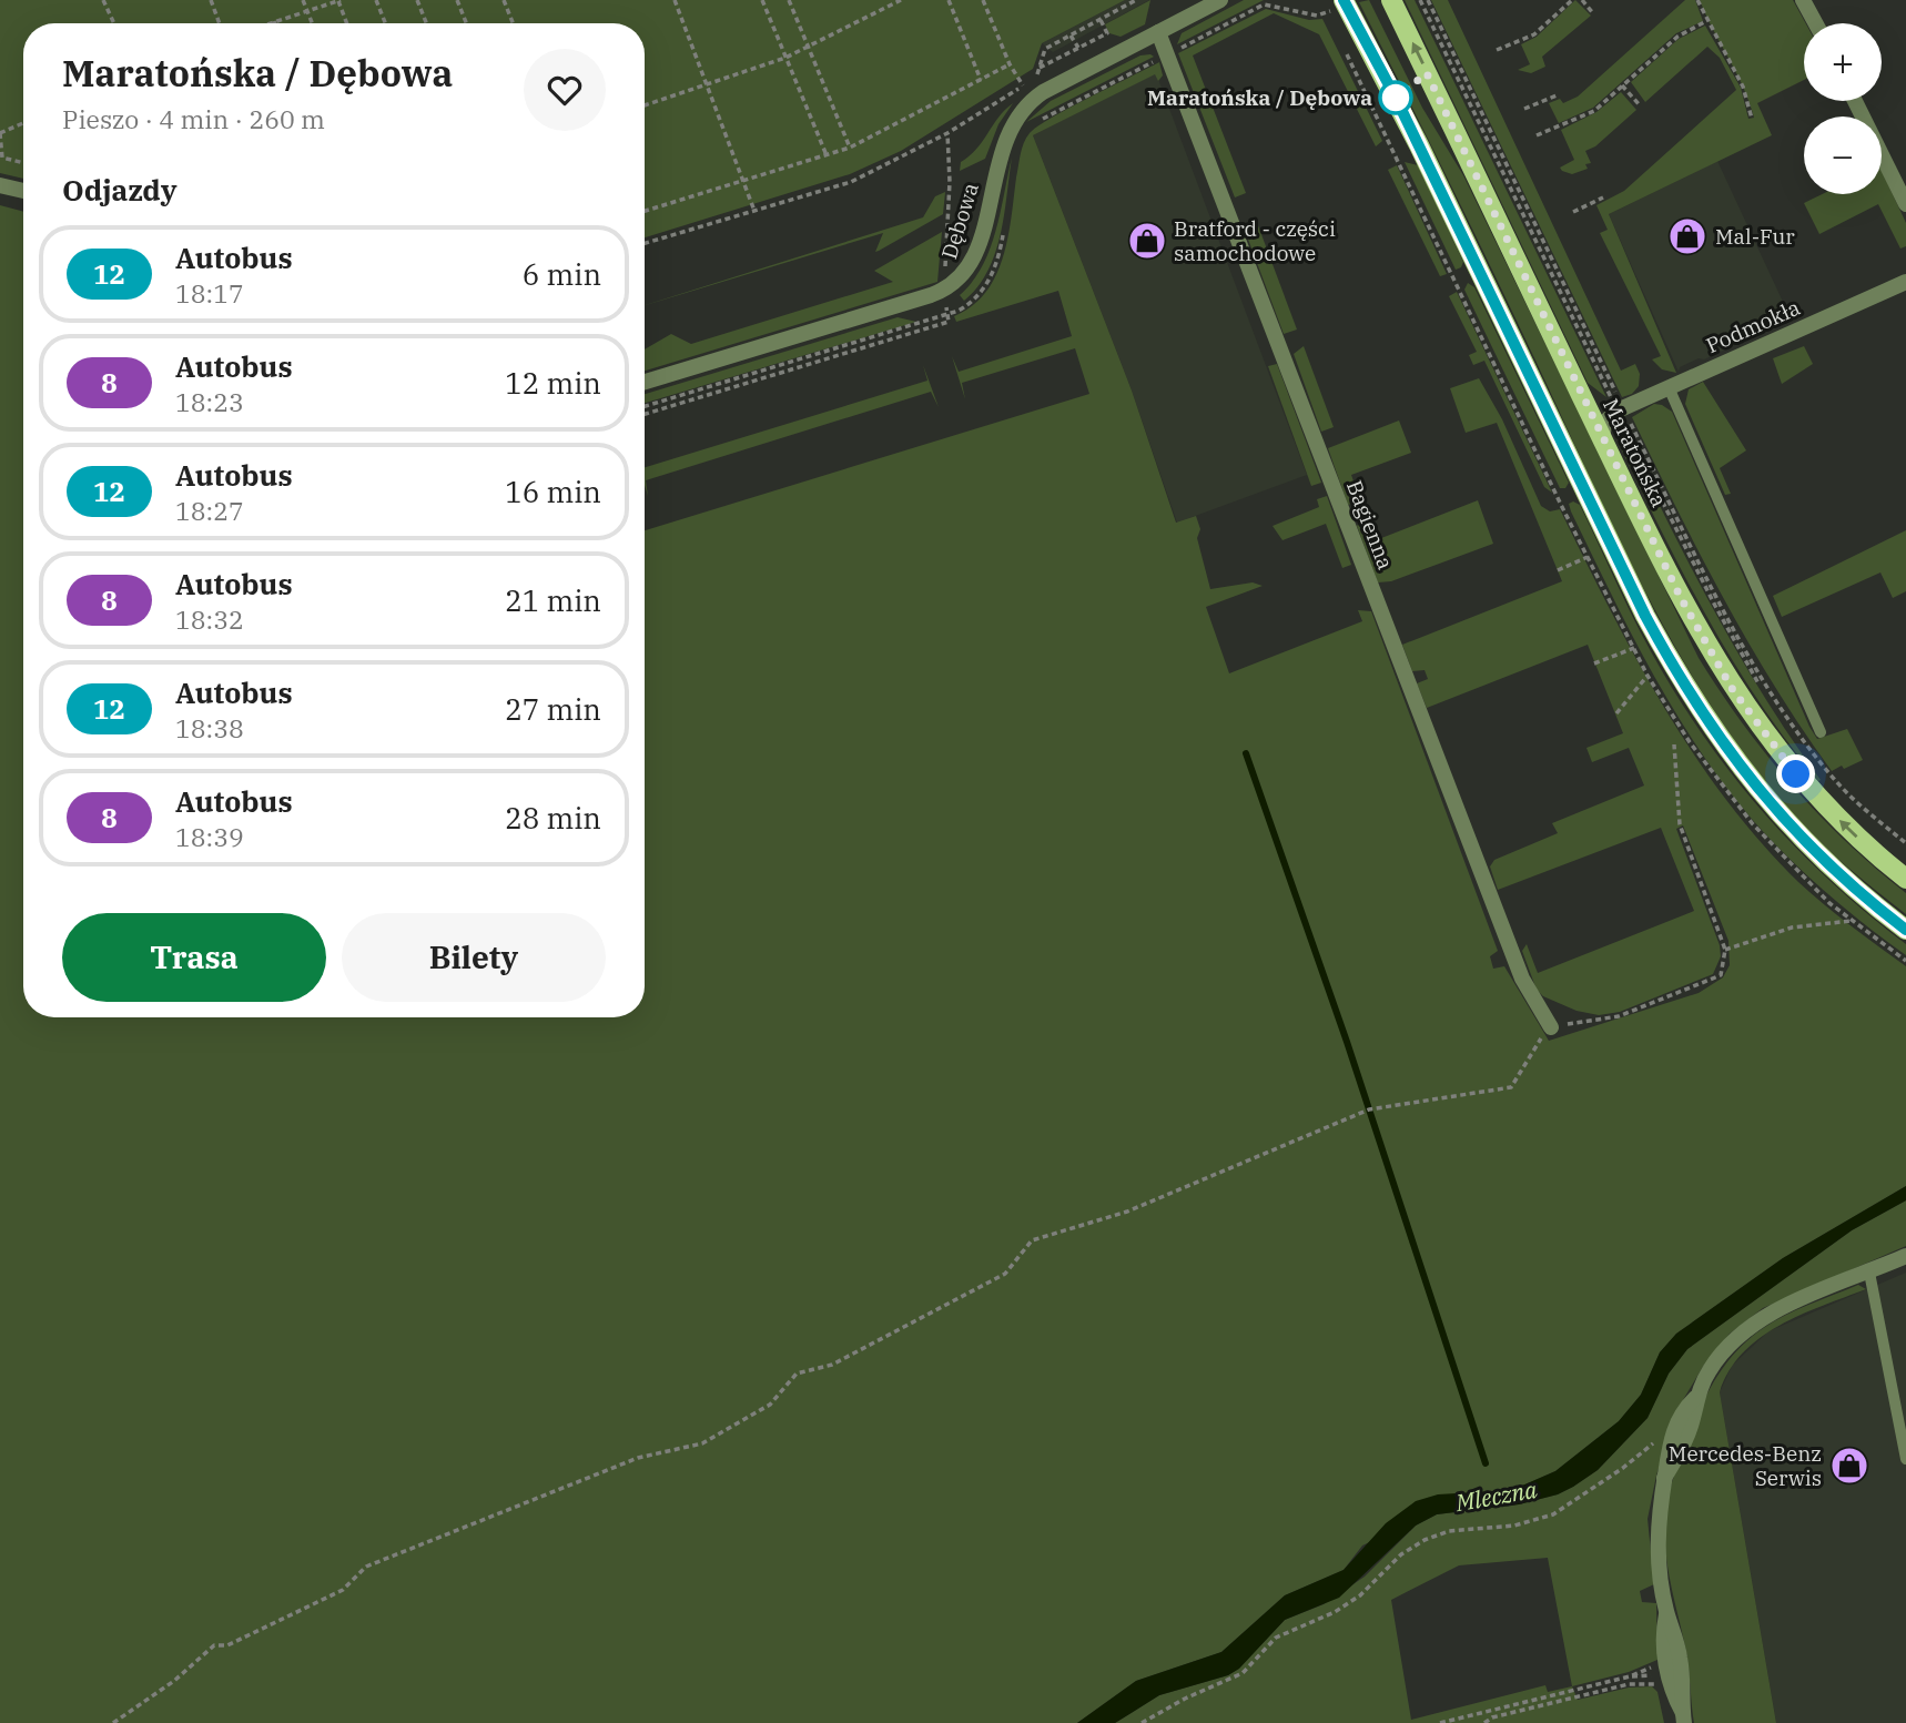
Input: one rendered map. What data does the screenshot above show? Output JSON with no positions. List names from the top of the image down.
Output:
{
  "streets": {
    "main road": ["Maratońska"],
    "street": ["Dębowa", "Podmokła", "Bagienna"]
  },
  "crossings": [
    ["Dębowa", "Bagienna"]
  ],
  "water": ["Mleczna"],
  "places": {
    "other": ["Maratońska / Dębowa"],
    "shop": ["Mal-Fur", "Bratford - części samochodowe", "Mercedes-Benz Serwis"]
  },
  "lines": ["bus line 12"],
  "page": {
    "map_buttons": ["+", "−"],
    "heading": [
      ["Maratońska / Dębowa", "Pieszo · 4 min · 260 m"],
      "Odjazdy"
    ],
    "list": [
      {
        "mark": "12",
        "name": "Autobus",
        "note": "18:17",
        "value": "6 min"
      },
      {
        "mark": "8",
        "name": "Autobus",
        "note": "18:23",
        "value": "12 min"
      },
      {
        "mark": "12",
        "name": "Autobus",
        "note": "18:27",
        "value": "16 min"
      },
      {
        "mark": "8",
        "name": "Autobus",
        "note": "18:32",
        "value": "21 min"
      },
      {
        "mark": "12",
        "name": "Autobus",
        "note": "18:38",
        "value": "27 min"
      },
      {
        "mark": "8",
        "name": "Autobus",
        "note": "18:39",
        "value": "28 min"
      }
    ],
    "buttons": ["Trasa", "Bilety"]
  }
}
